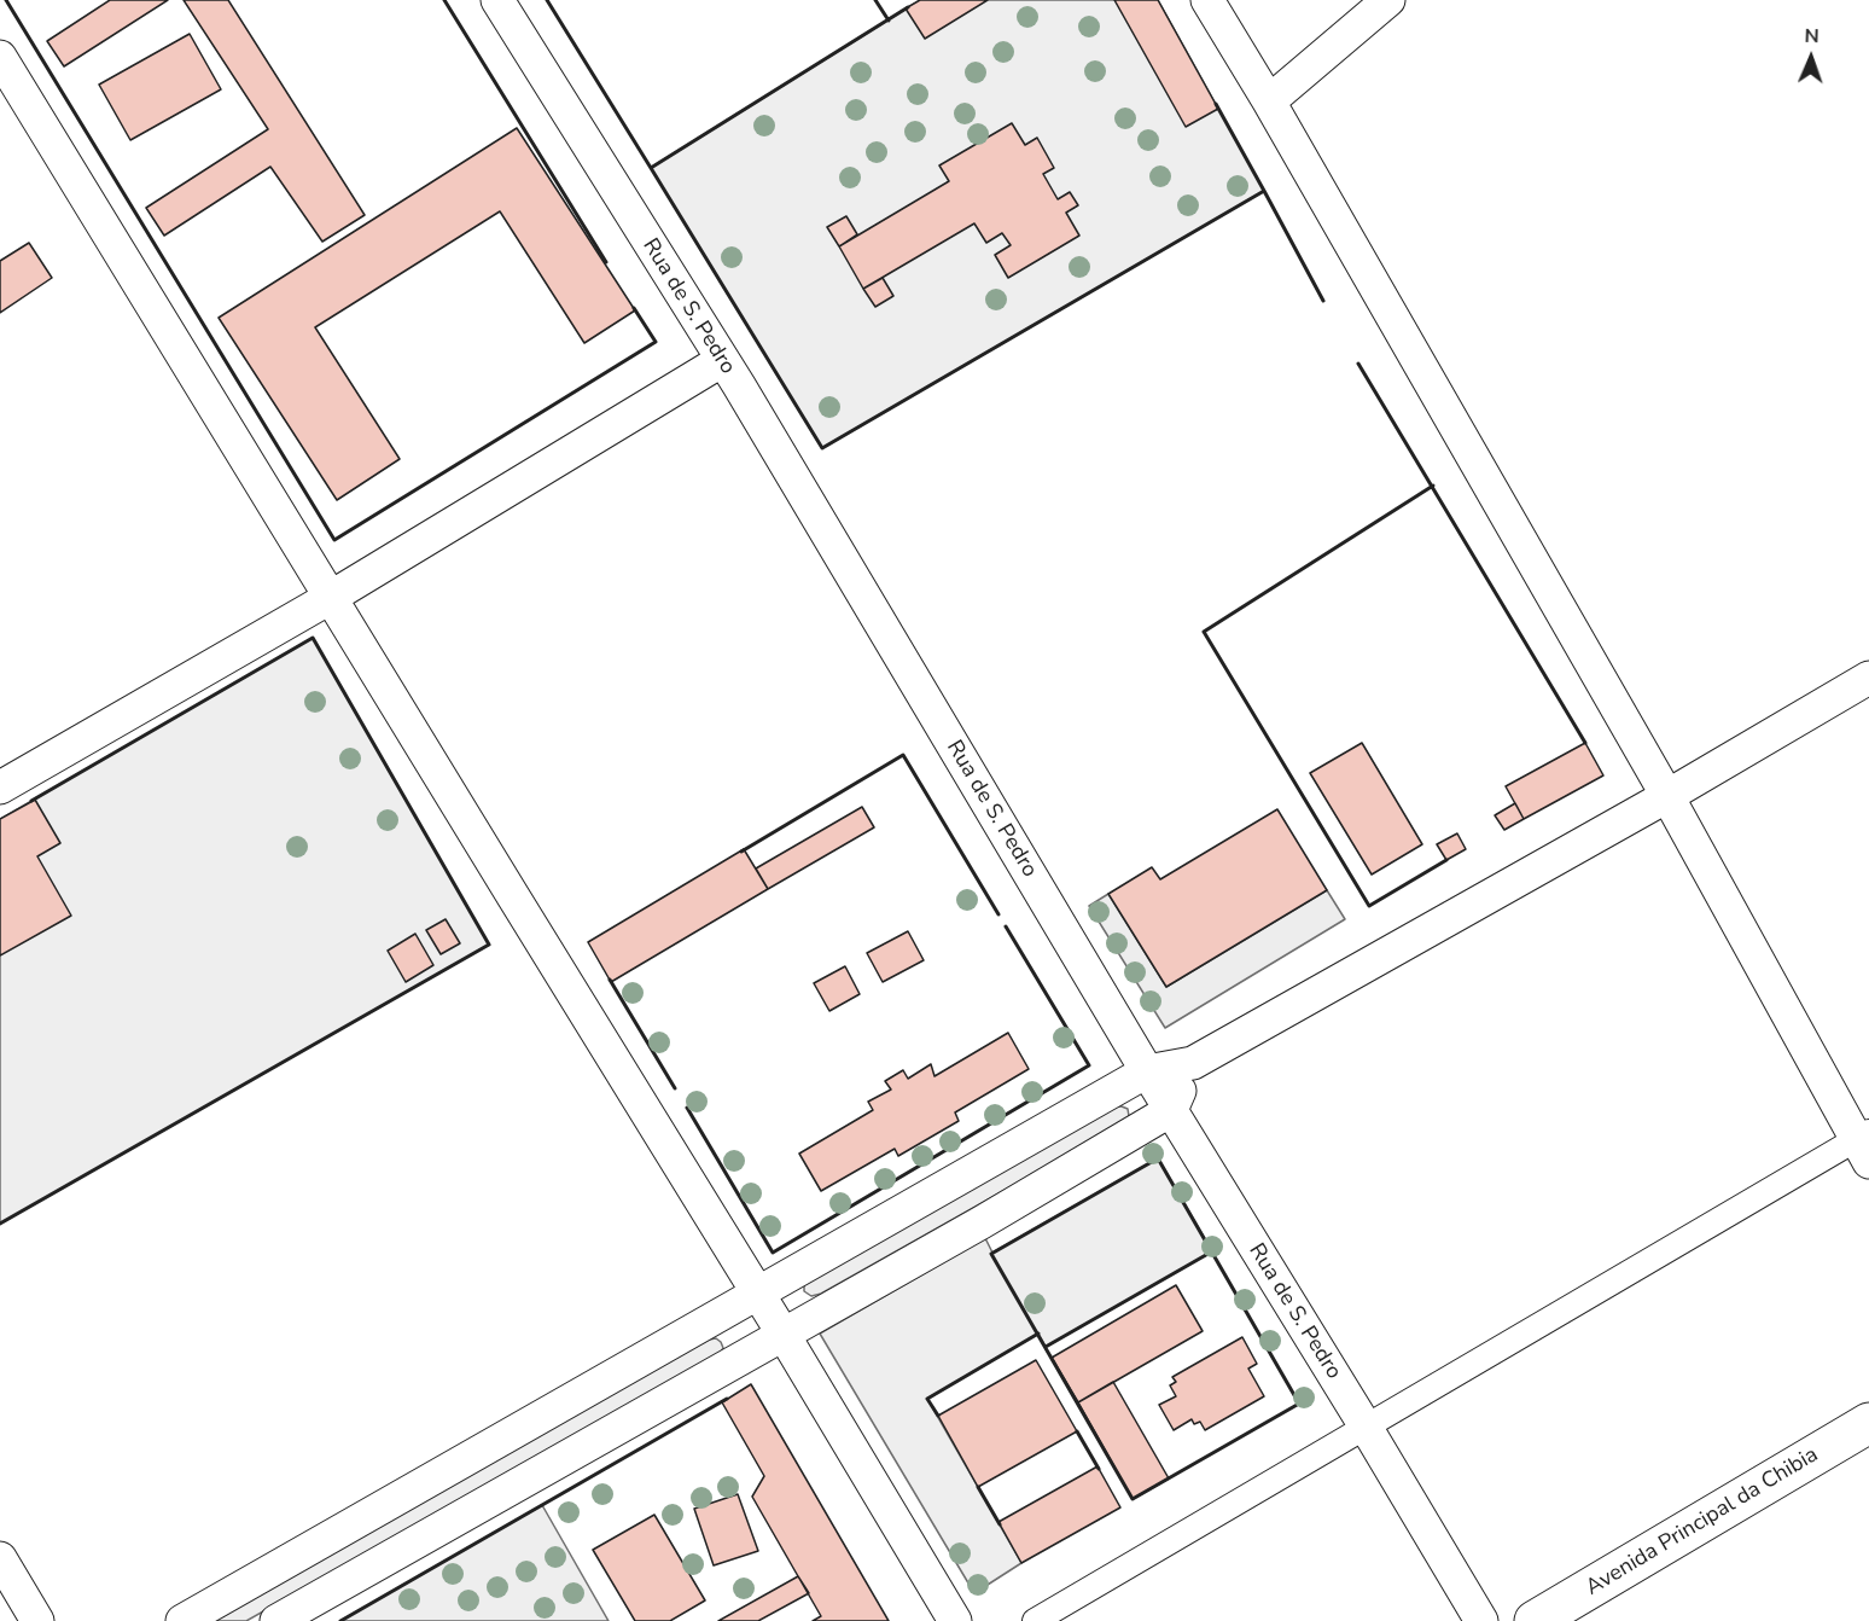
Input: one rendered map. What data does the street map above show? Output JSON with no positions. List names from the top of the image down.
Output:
{
  "streets": {
    "main road": ["Avenida Principal da Chibia"],
    "street": ["Rua de S. Pedro"]
  },
  "north": "top"
}
